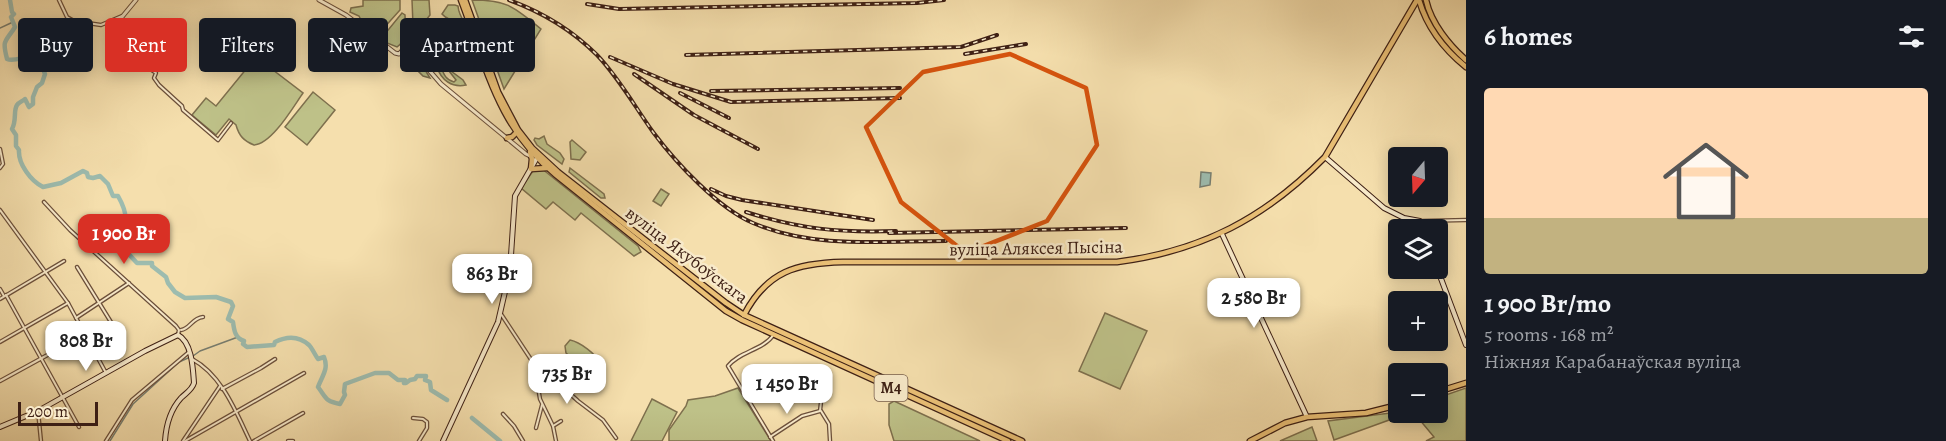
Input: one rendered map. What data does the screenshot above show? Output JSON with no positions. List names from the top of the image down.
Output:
{
  "streets": {
    "main road": ["вуліца Аляксея Пысіна", "вуліца Якубоўскага", "М4"]
  },
  "crossings": [
    ["вуліца Аляксея Пысіна", "вуліца Якубоўскага"]
  ],
  "scale_bar": "200 m",
  "north": "bottom",
  "page": {
    "heading": "6 homes",
    "chip": [
      "Buy",
      "Rent",
      "Filters",
      "New",
      "Apartment"
    ],
    "list": [
      {
        "name": "1 900 Br/mo",
        "note": "5 rooms · 168 m² · Ніжняя Карабанаўская вуліца"
      }
    ],
    "map_buttons": ["+", "−"],
    "price": [
      "1 900 Br",
      "863 Br",
      "2 580 Br",
      "808 Br",
      "735 Br",
      "1 450 Br"
    ],
    "scale": "200 m"
  }
}
